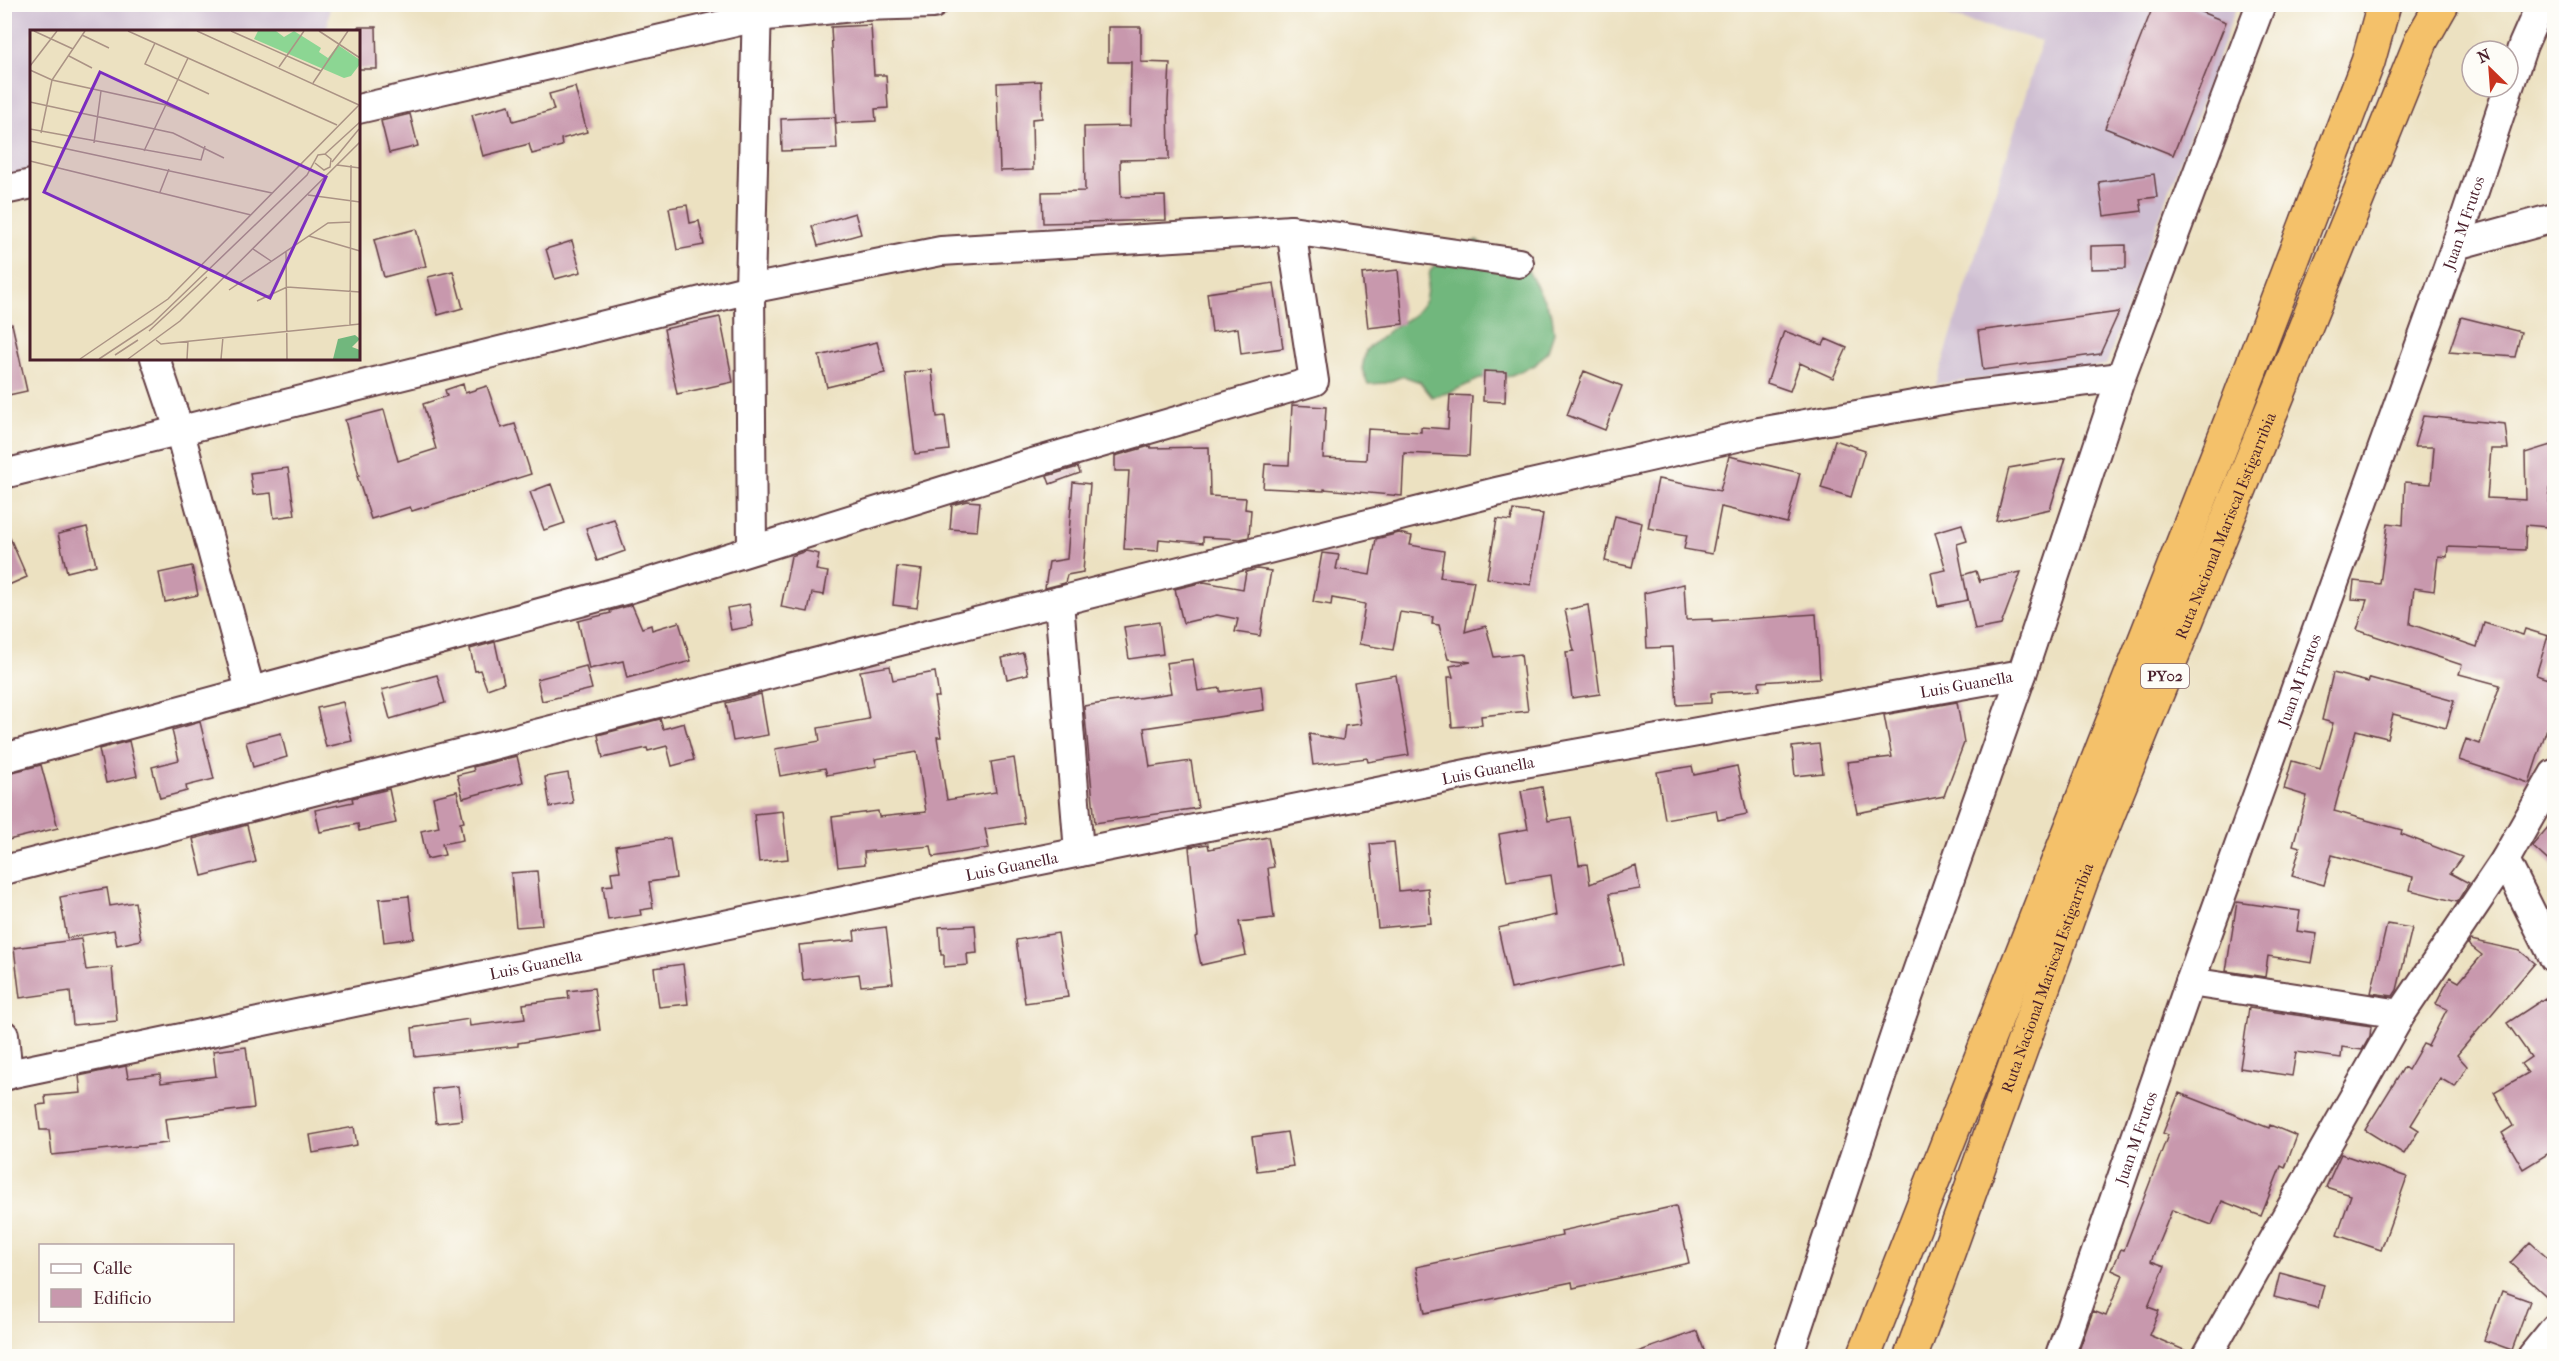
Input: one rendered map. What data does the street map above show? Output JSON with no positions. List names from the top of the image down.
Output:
{
  "streets": {
    "highway": ["Ruta Nacional Mariscal Estigarribia", "PY02"],
    "street": ["Juan M Frutos", "Luis Guanella"]
  },
  "legend": ["Calle", "Edificio"],
  "north": "top left"
}
